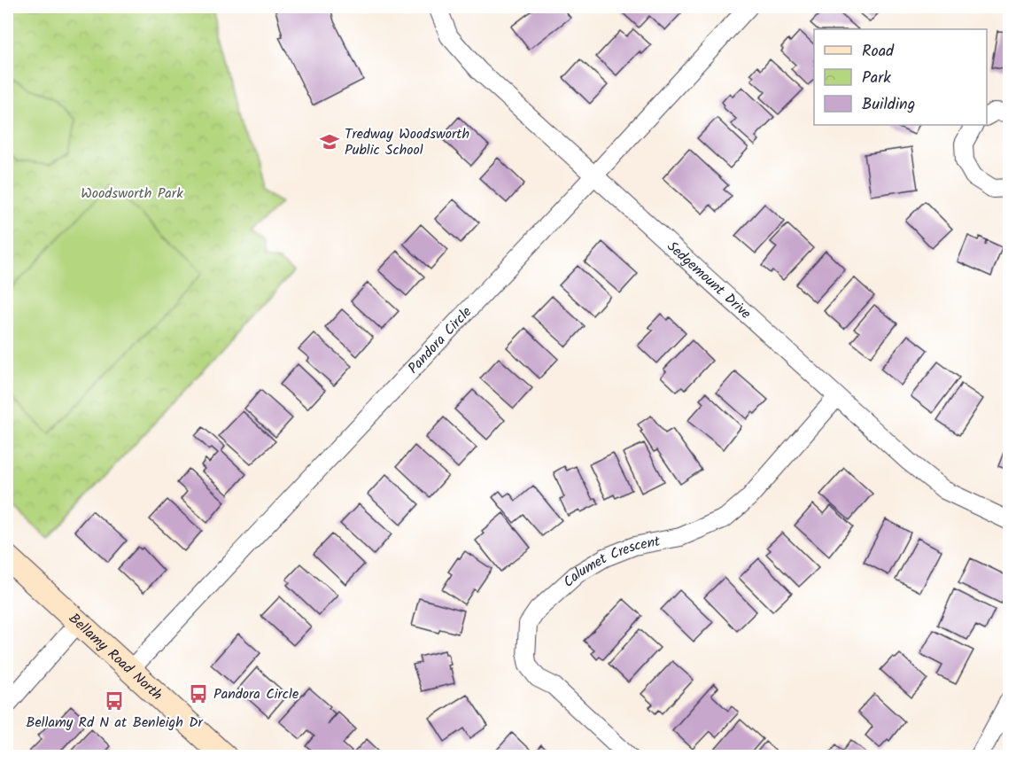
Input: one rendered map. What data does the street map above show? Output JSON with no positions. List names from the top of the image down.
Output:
{
  "streets": {
    "street": [
      "Sedgemount Drive",
      "Pandora Circle",
      "Calumet Crescent",
      "Bellamy Road North"
    ]
  },
  "crossings": [
    ["Sedgemount Drive", "Pandora Circle"],
    ["Sedgemount Drive", "Calumet Crescent"],
    ["Pandora Circle", "Bellamy Road North"]
  ],
  "parks": ["Woodsworth Park"],
  "places": {
    "school or university": ["Tredway Woodsworth Public School"],
    "bus stop": ["Pandora Circle", "Bellamy Rd N at Benleigh Dr"]
  },
  "legend": ["Road", "Park", "Building"]
}
